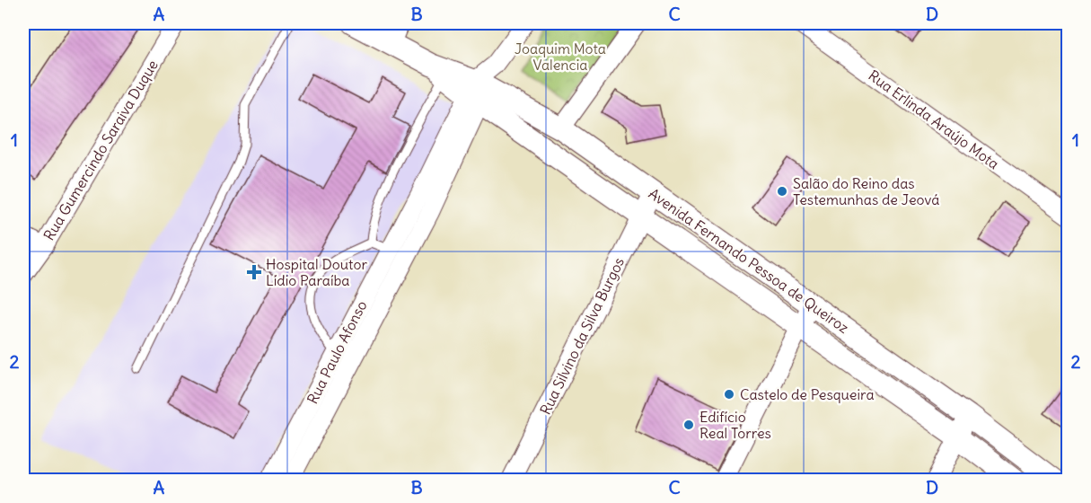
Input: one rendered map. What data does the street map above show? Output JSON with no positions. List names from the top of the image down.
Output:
{
  "streets": {
    "street": [
      "Rua Erlinda Araújo Mota",
      "Rua Gumercindo Saraiva Duque",
      "Avenida Fernando Pessoa de Queiroz",
      "Rua Silvino da Silva Burgos",
      "Rua Paulo Afonso"
    ]
  },
  "crossings": [
    ["Avenida Fernando Pessoa de Queiroz", "Rua Silvino da Silva Burgos"],
    ["Avenida Fernando Pessoa de Queiroz", "Rua Paulo Afonso"]
  ],
  "parks": ["Joaquim Mota Valencia"],
  "places": {
    "other": ["Salão do Reino das Testemunhas de Jeová", "Castelo de Pesqueira", "Edifício Real Torres"],
    "health": ["Hospital Doutor Lídio Paraíba"]
  },
  "grid": {
    "columns": [
      "A",
      "B",
      "C",
      "D"
    ],
    "rows": ["1", "2"]
  }
}
